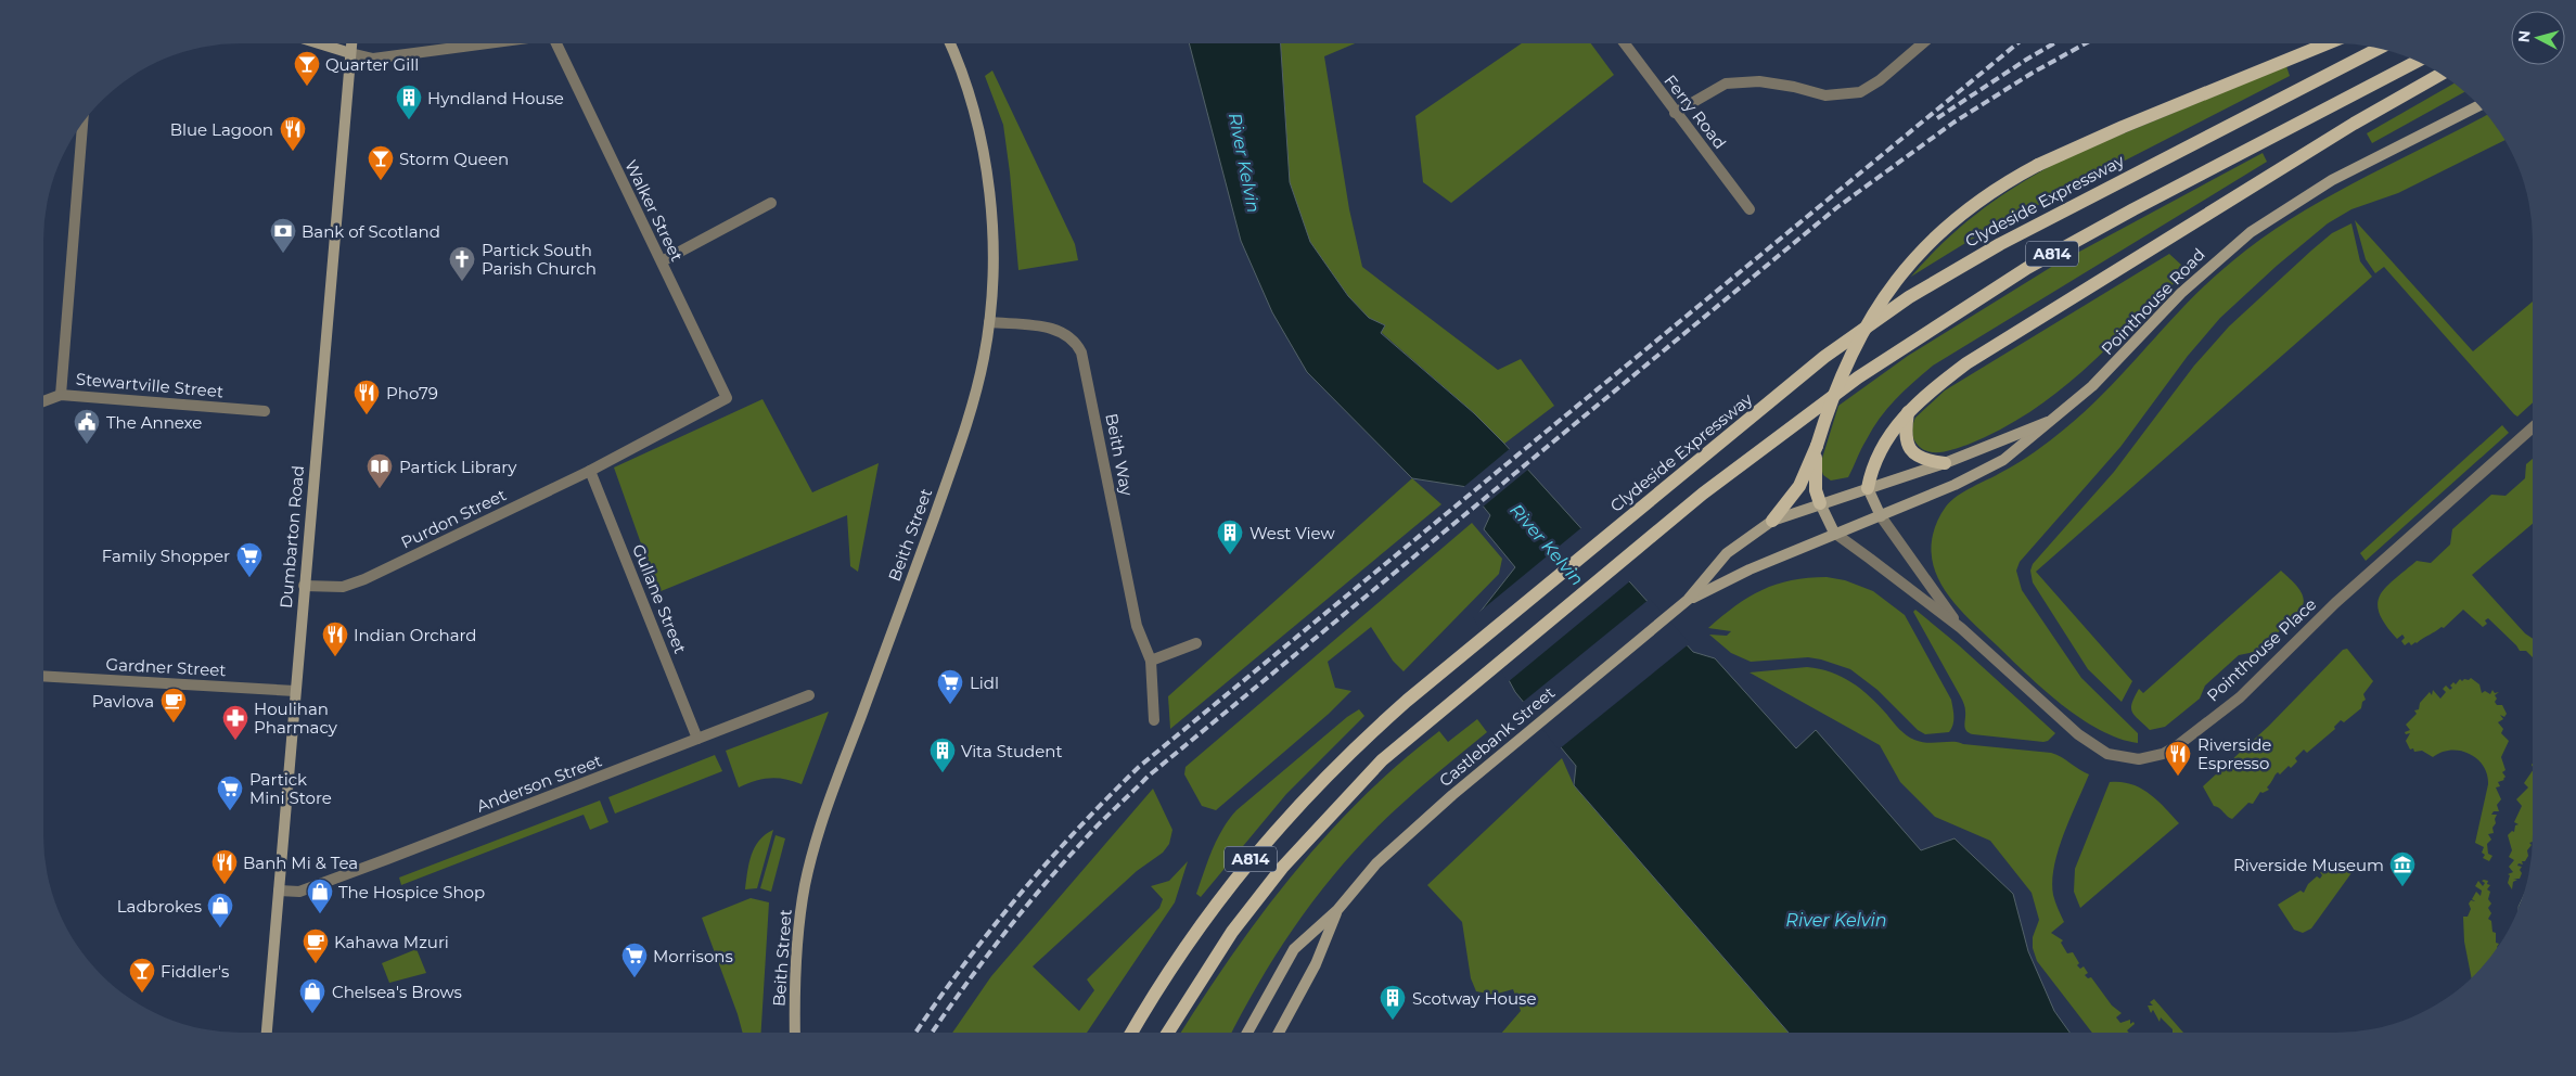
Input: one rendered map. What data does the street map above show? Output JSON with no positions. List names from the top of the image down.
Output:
{
  "streets": {
    "main road": [
      "Clydeside Expressway",
      "A814",
      "Pointhouse Road",
      "Beith Street",
      "Dumbarton Road",
      "Castlebank Street"
    ],
    "street": [
      "Ferry Road",
      "Walker Street",
      "Stewartville Street",
      "Beith Way",
      "Purdon Street",
      "Gullane Street",
      "Pointhouse Place",
      "Gardner Street",
      "Anderson Street"
    ]
  },
  "crossings": [
    ["Walker Street", "Purdon Street"],
    ["A814", "Pointhouse Road"],
    ["A814", "Castlebank Street"],
    ["Pointhouse Road", "Pointhouse Place"],
    ["Pointhouse Road", "Castlebank Street"],
    ["Beith Way", "Beith Street"],
    ["Purdon Street", "Dumbarton Road"],
    ["Purdon Street", "Gullane Street"],
    ["Dumbarton Road", "Gardner Street"],
    ["Dumbarton Road", "Anderson Street"],
    ["Gullane Street", "Anderson Street"],
    ["Pointhouse Place", "Castlebank Street"]
  ],
  "water": ["River Kelvin"],
  "places": {
    "bar": ["Quarter Gill", "Storm Queen", "Fiddler's"],
    "building": [
      "Hyndland House",
      "West View",
      "Vita Student",
      "Scotway House"
    ],
    "restaurant": [
      "Blue Lagoon",
      "Pho79",
      "Indian Orchard",
      "Riverside Espresso",
      "Banh Mi & Tea"
    ],
    "bank": ["Bank of Scotland"],
    "church": ["Partick South Parish Church"],
    "public building": ["The Annexe"],
    "library": ["Partick Library"],
    "supermarket": [
      "Family Shopper",
      "Lidl",
      "Partick Mini Store",
      "Morrisons"
    ],
    "cafe": ["Pavlova", "Kahawa Mzuri"],
    "pharmacy": ["Houlihan Pharmacy"],
    "museum": ["Riverside Museum"],
    "shop": ["The Hospice Shop", "Ladbrokes", "Chelsea's Brows"]
  },
  "north": "left"
}
